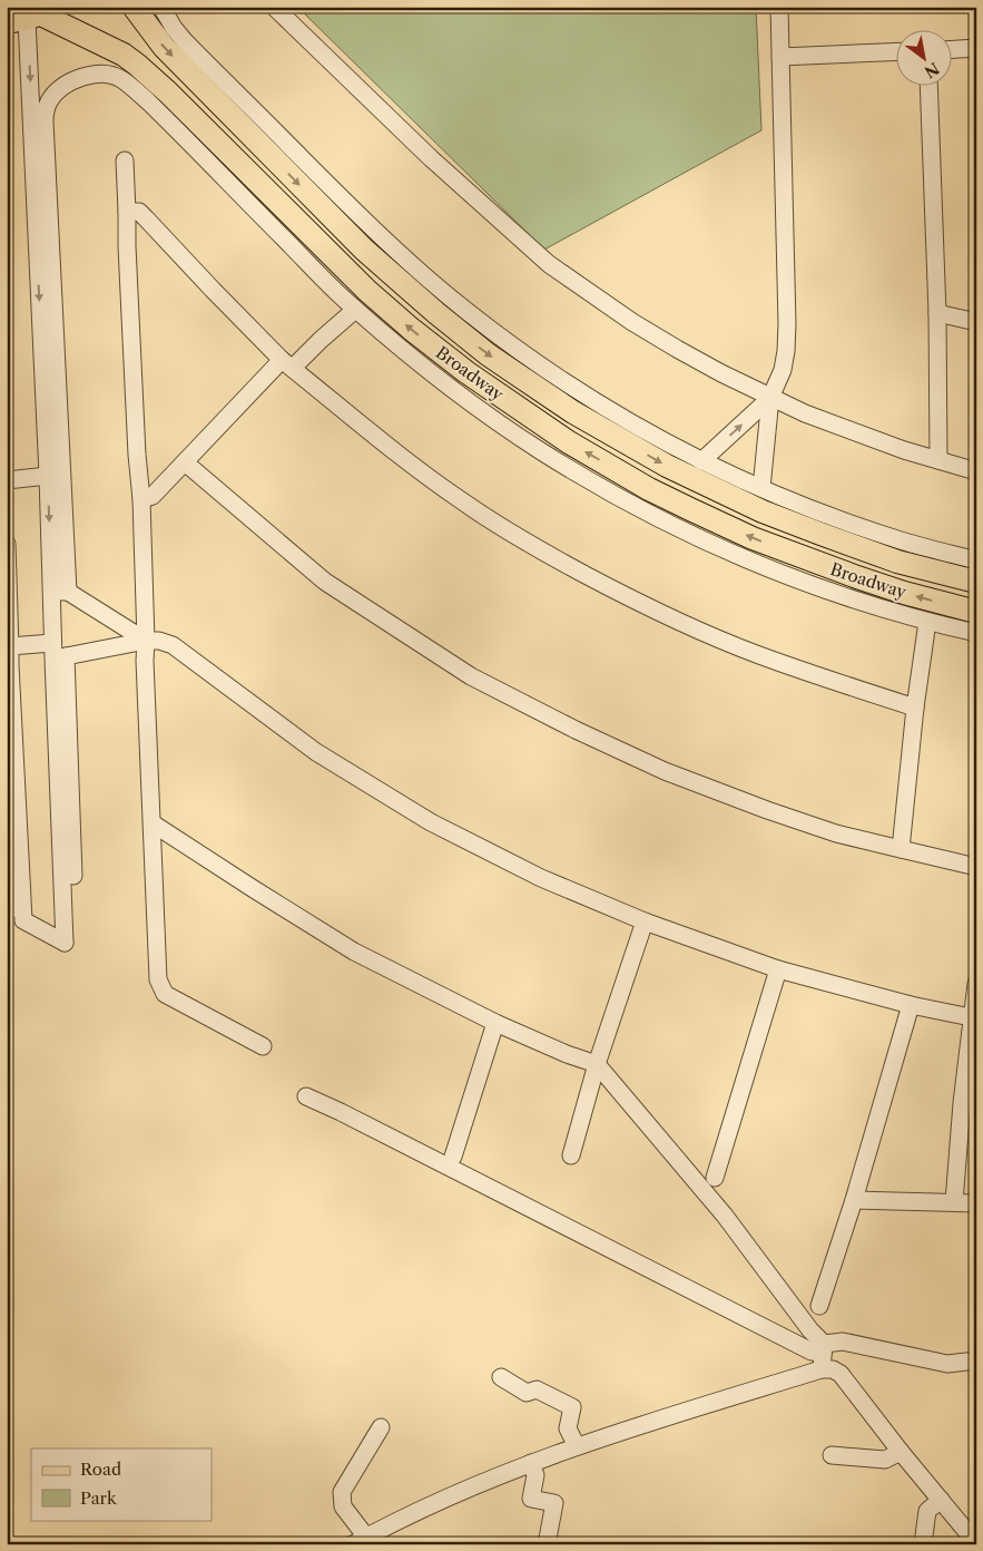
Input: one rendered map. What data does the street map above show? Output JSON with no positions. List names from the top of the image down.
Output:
{
  "streets": {
    "main road": ["Broadway"]
  },
  "legend": ["Road", "Park"],
  "north": "bottom right"
}
